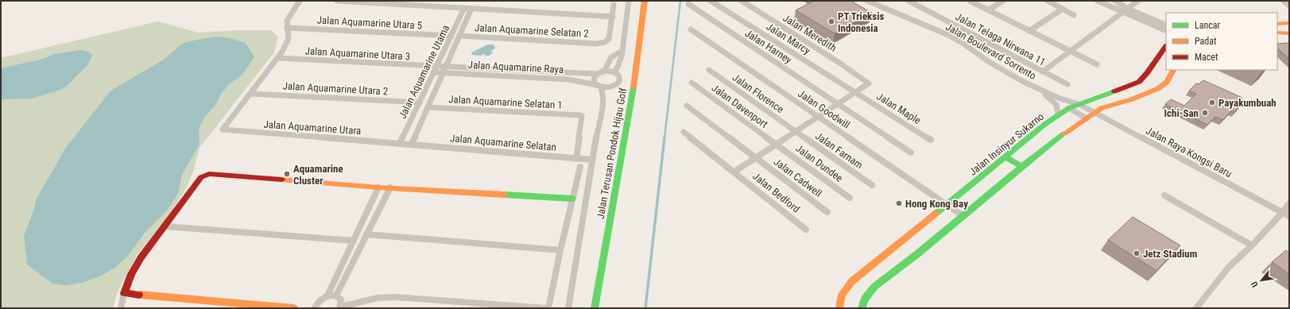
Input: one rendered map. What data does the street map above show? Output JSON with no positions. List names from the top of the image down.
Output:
{
  "streets": {
    "main road": ["Jalan Insinyur Sukarno", "Jalan Terusan Pondok Hijau Golf"],
    "street": [
      "Jalan Aquamarine Utara 5",
      "Jalan Aquamarine Selatan 2",
      "Jalan Meredith",
      "Jalan Marcy",
      "Jalan Telaga Nirwana 11",
      "Jalan Harney",
      "Jalan Boulevard Sorrento",
      "Jalan Aquamarine Utara 3",
      "Jalan Aquamarine Raya",
      "Jalan Aquamarine Utama",
      "Jalan Aquamarine Utara 2",
      "Jalan Florence",
      "Jalan Aquamarine Selatan 1",
      "Jalan Davenport",
      "Jalan Maple",
      "Jalan Goodwill",
      "Jalan Aquamarine Utara",
      "Jalan Aquamarine Selatan",
      "Jalan Farnam",
      "Jalan Raya Kongsi Baru",
      "Jalan Dundee",
      "Jalan Cadwell",
      "Jalan Bedford"
    ]
  },
  "crossings": [
    ["Jalan Aquamarine Utara 5", "Jalan Aquamarine Utama"],
    ["Jalan Aquamarine Selatan 2", "Jalan Aquamarine Utama"],
    ["Jalan Meredith", "Jalan Marcy"],
    ["Jalan Meredith", "Jalan Maple"],
    ["Jalan Marcy", "Jalan Maple"],
    ["Jalan Boulevard Sorrento", "Jalan Insinyur Sukarno"],
    ["Jalan Boulevard Sorrento", "Jalan Raya Kongsi Baru"],
    ["Jalan Aquamarine Utara 3", "Jalan Aquamarine Raya"],
    ["Jalan Aquamarine Utara 3", "Jalan Aquamarine Utama"],
    ["Jalan Aquamarine Raya", "Jalan Aquamarine Utama"],
    ["Jalan Aquamarine Utama", "Jalan Aquamarine Utara 2"],
    ["Jalan Aquamarine Utama", "Jalan Aquamarine Selatan 1"],
    ["Jalan Aquamarine Utama", "Jalan Aquamarine Utara"],
    ["Jalan Aquamarine Utama", "Jalan Aquamarine Selatan"],
    ["Jalan Aquamarine Utara 2", "Jalan Aquamarine Utara"],
    ["Jalan Florence", "Jalan Farnam"],
    ["Jalan Aquamarine Selatan 1", "Jalan Aquamarine Selatan"],
    ["Jalan Davenport", "Jalan Dundee"],
    ["Jalan Goodwill", "Jalan Insinyur Sukarno"],
    ["Jalan Aquamarine Utara", "Jalan Aquamarine Selatan"],
    ["Jalan Insinyur Sukarno", "Jalan Raya Kongsi Baru"]
  ],
  "places": [
    "PT Trieksis Indonesia",
    "Payakumbuah",
    "Ichi-San",
    "Aquamarine Cluster",
    "Hong Kong Bay",
    "Jetz Stadium"
  ],
  "legend": ["Lancar", "Padat", "Macet"],
  "north": "bottom left"
}
